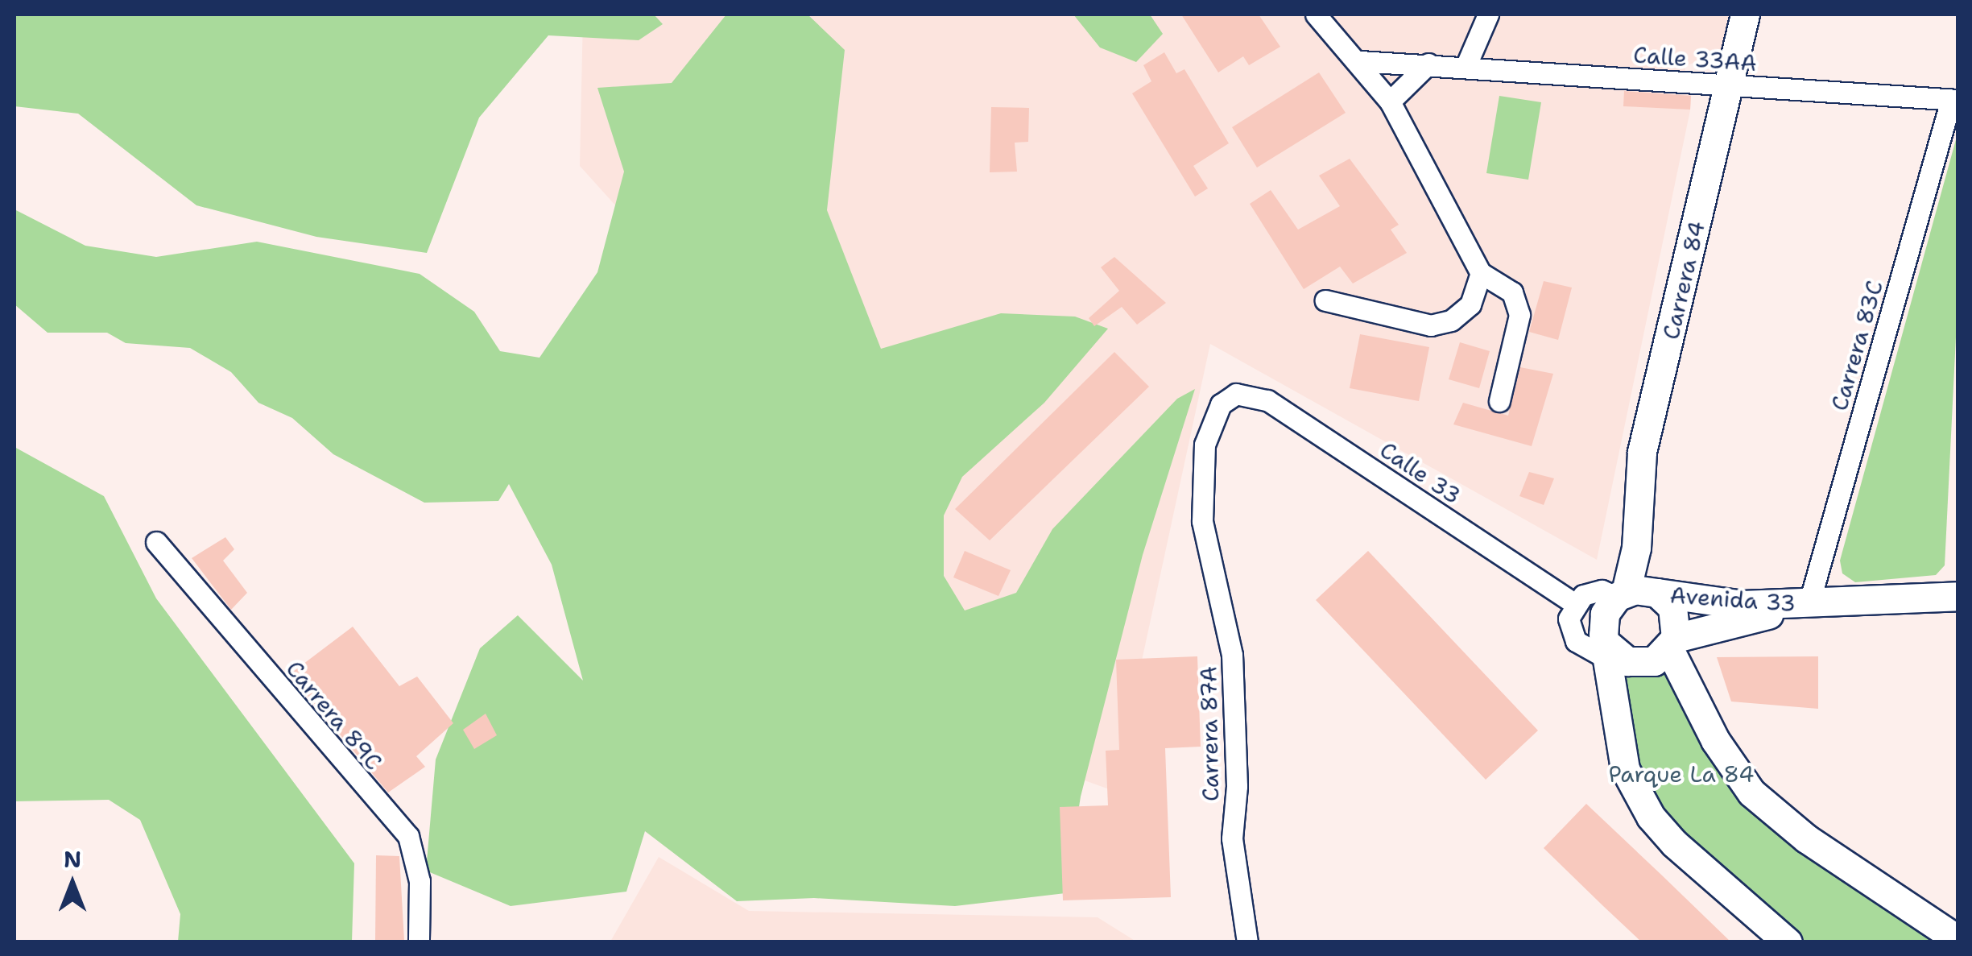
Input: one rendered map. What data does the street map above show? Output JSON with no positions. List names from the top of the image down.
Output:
{
  "streets": {
    "street": [
      "Calle 33AA",
      "Carrera 84",
      "Carrera 83C",
      "Calle 33",
      "Avenida 33",
      "Carrera 89C",
      "Carrera 87A"
    ]
  },
  "crossings": [
    ["Calle 33AA", "Carrera 84"],
    ["Calle 33AA", "Carrera 83C"],
    ["Carrera 84", "Avenida 33"],
    ["Carrera 83C", "Avenida 33"],
    ["Calle 33", "Carrera 87A"]
  ],
  "parks": ["Parque La 84"],
  "north": "top"
}
